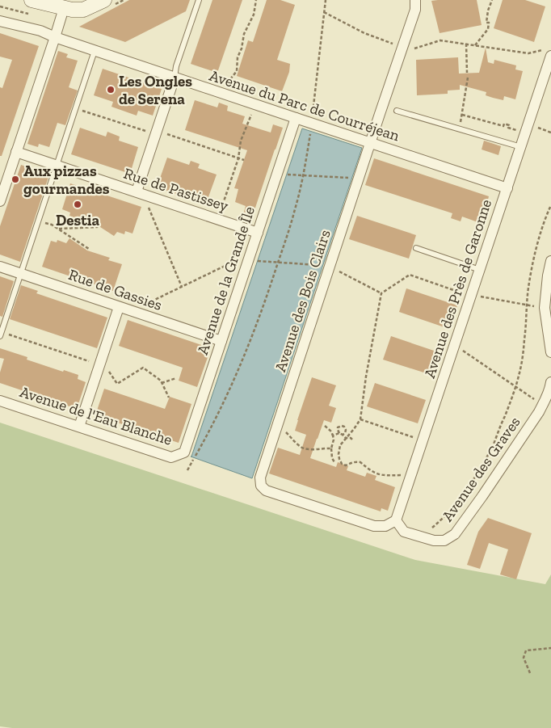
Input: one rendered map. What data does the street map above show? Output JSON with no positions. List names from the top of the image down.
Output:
{
  "streets": {
    "street": [
      "Avenue du Parc de Courréjean",
      "Rue de Pastissey",
      "Avenue de la Grande Île",
      "Avenue des Près de Garonne",
      "Rue de Gassies",
      "Avenue des Bois Clairs",
      "Avenue de l'Eau Blanche",
      "Avenue des Graves"
    ]
  },
  "crossings": [
    ["Avenue du Parc de Courréjean", "Avenue de la Grande Île"],
    ["Avenue du Parc de Courréjean", "Avenue des Près de Garonne"],
    ["Avenue du Parc de Courréjean", "Avenue des Bois Clairs"],
    ["Rue de Pastissey", "Avenue de la Grande Île"],
    ["Avenue de la Grande Île", "Rue de Gassies"],
    ["Avenue de la Grande Île", "Avenue de l'Eau Blanche"],
    ["Avenue des Près de Garonne", "Avenue des Bois Clairs"],
    ["Avenue des Près de Garonne", "Avenue des Graves"],
    ["Avenue des Bois Clairs", "Avenue des Graves"]
  ],
  "places": ["Les Ongles de Serena", "Aux pizzas gourmandes", "Destia"]
}
